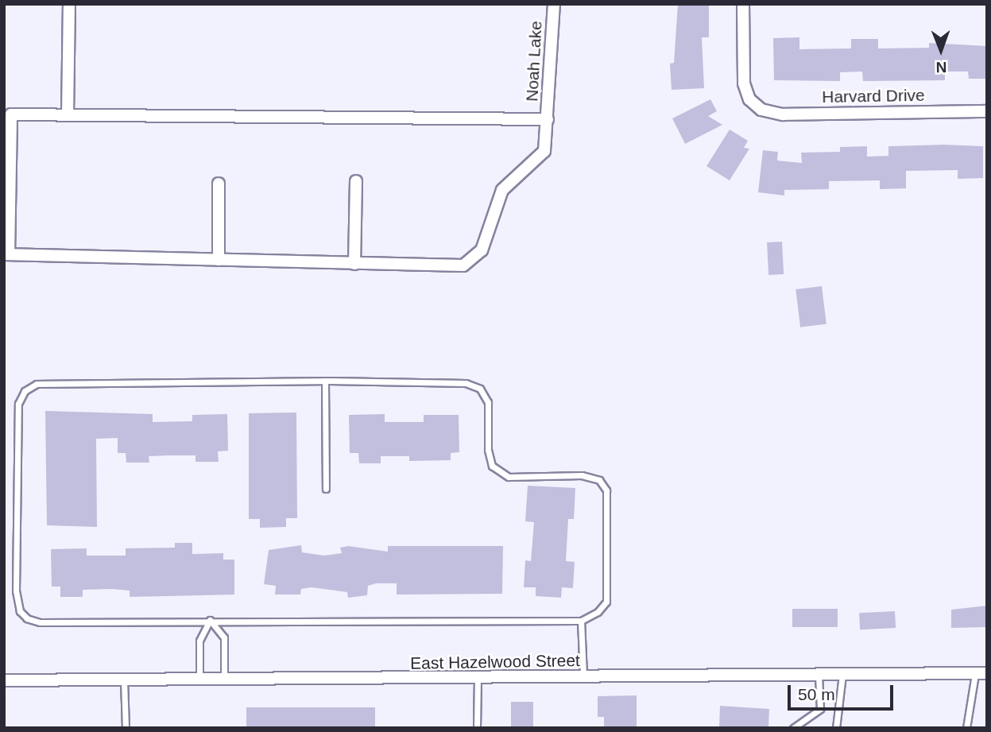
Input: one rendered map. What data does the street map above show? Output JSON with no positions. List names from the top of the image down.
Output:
{
  "streets": {
    "street": ["Noah Lake", "Harvard Drive", "East Hazelwood Street"]
  },
  "scale_bar": "50 m",
  "north": "bottom"
}
